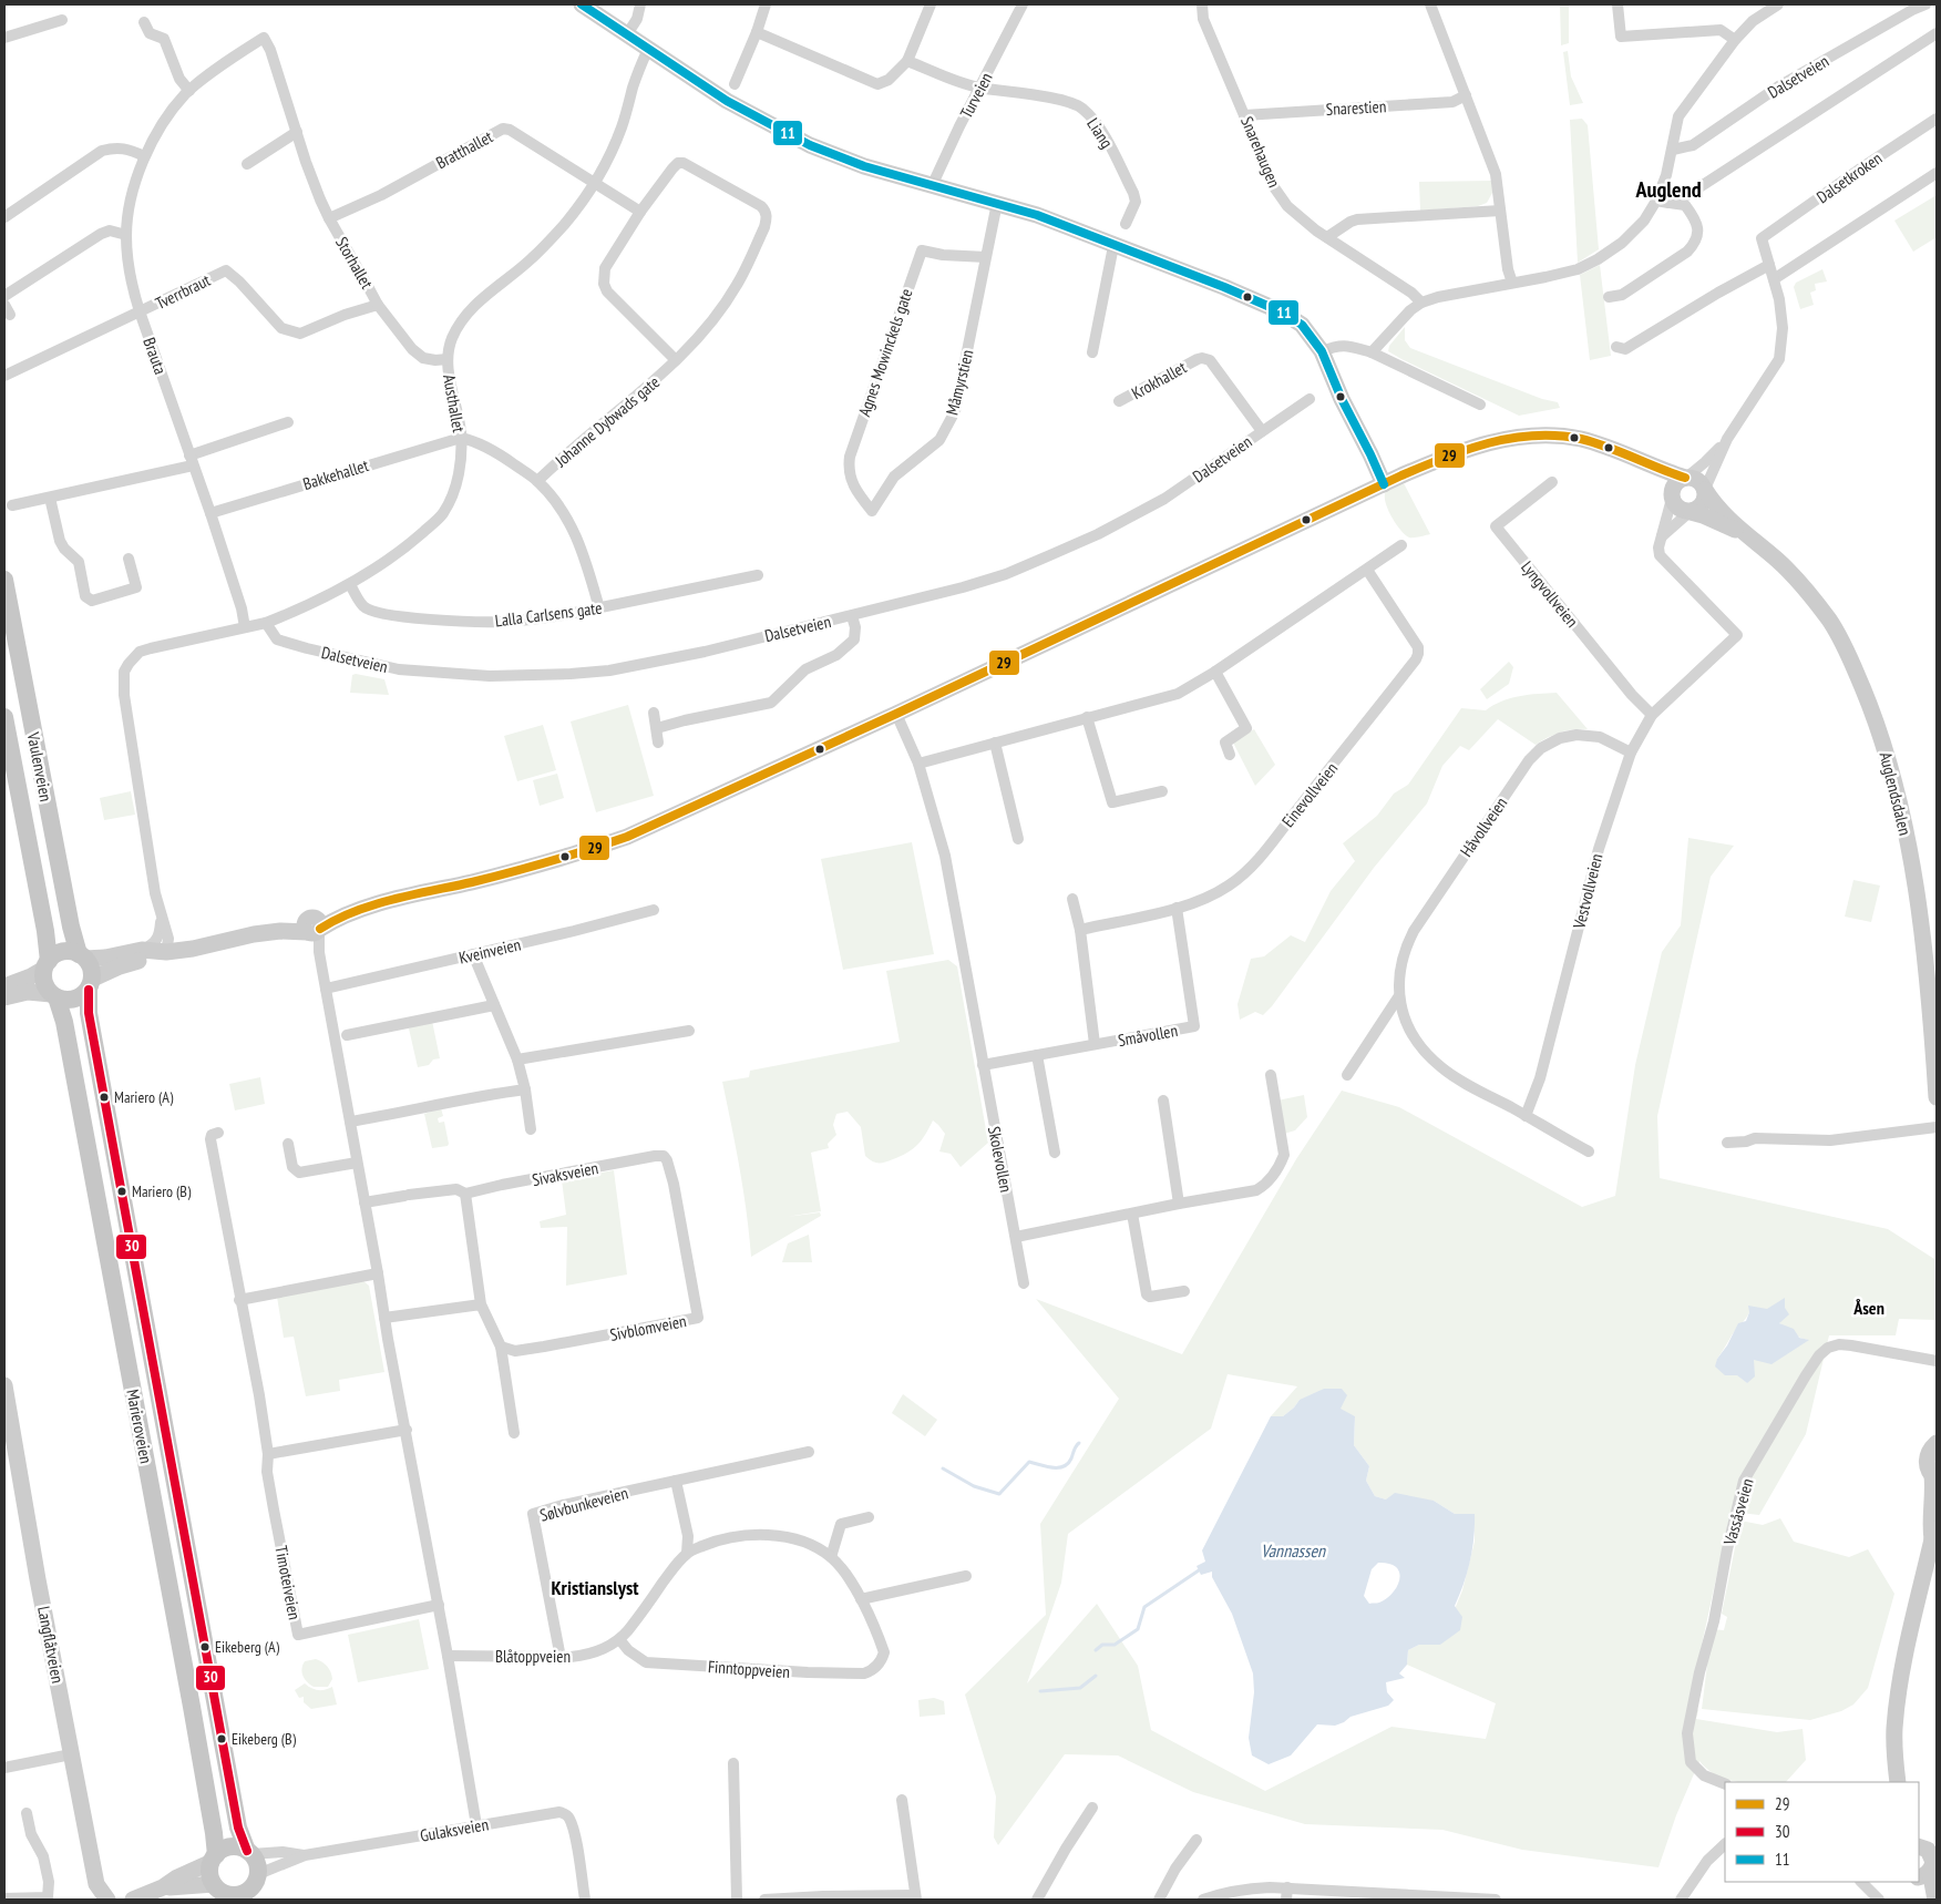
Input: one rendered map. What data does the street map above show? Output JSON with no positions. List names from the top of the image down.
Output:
{
  "streets": {
    "main road": [
      "Vaulenveien",
      "Auglendsdalen",
      "Marieroveien",
      "Langflåtveien"
    ],
    "street": [
      "Dalsetveien",
      "Turveien",
      "Snarestien",
      "Liang",
      "Bratthallet",
      "Snarehaugen",
      "Dalsetkroken",
      "Storhallet",
      "Tverrbraut",
      "Agnes Mowinckels gate",
      "Brauta",
      "Krokhallet",
      "Måmyrstien",
      "Austhallet",
      "Johanne Dybwads gate",
      "Bakkehallet",
      "Lyngvollveien",
      "Lalla Carlsens gate",
      "Einevollveien",
      "Håvollveien",
      "Vestvollveien",
      "Kveinveien",
      "Småvollen",
      "Skolevollen",
      "Sivaksveien",
      "Sivblomveien",
      "Sølvbunkeveien",
      "Vassåsveien",
      "Timoteiveien",
      "Blåtoppveien",
      "Finntoppveien",
      "Gulaksveien"
    ]
  },
  "crossings": [
    ["Dalsetveien", "Krokhallet"],
    ["Dalsetveien", "Austhallet"],
    ["Turveien", "Liang"],
    ["Snarestien", "Snarehaugen"],
    ["Bratthallet", "Storhallet"],
    ["Bratthallet", "Austhallet"],
    ["Storhallet", "Tverrbraut"],
    ["Storhallet", "Brauta"],
    ["Storhallet", "Austhallet"],
    ["Tverrbraut", "Brauta"],
    ["Agnes Mowinckels gate", "Måmyrstien"],
    ["Brauta", "Bakkehallet"],
    ["Austhallet", "Bakkehallet"],
    ["Austhallet", "Lalla Carlsens gate"],
    ["Lyngvollveien", "Vestvollveien"],
    ["Vaulenveien", "Marieroveien"],
    ["Einevollveien", "Småvollen"],
    ["Håvollveien", "Vestvollveien"],
    ["Småvollen", "Skolevollen"],
    ["Sivaksveien", "Sivblomveien"],
    ["Marieroveien", "Gulaksveien"],
    ["Sølvbunkeveien", "Blåtoppveien"],
    ["Blåtoppveien", "Finntoppveien"]
  ],
  "districts": ["Auglend", "Åsen", "Kristianslyst"],
  "water": ["Vannassen"],
  "places": [
    "Mariero (A)",
    "Mariero (B)",
    "Eikeberg (A)",
    "Eikeberg (B)"
  ],
  "lines": ["transit line 11", "transit line 29", "transit line 30"],
  "legend": ["29", "30", "11"]
}
